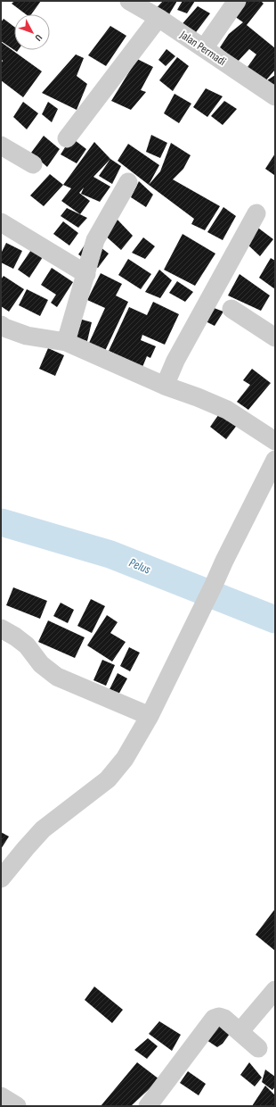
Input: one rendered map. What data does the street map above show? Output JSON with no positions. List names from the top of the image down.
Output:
{
  "streets": {
    "street": ["Jalan Permadi"]
  },
  "water": ["Pelus"],
  "north": "bottom right"
}
